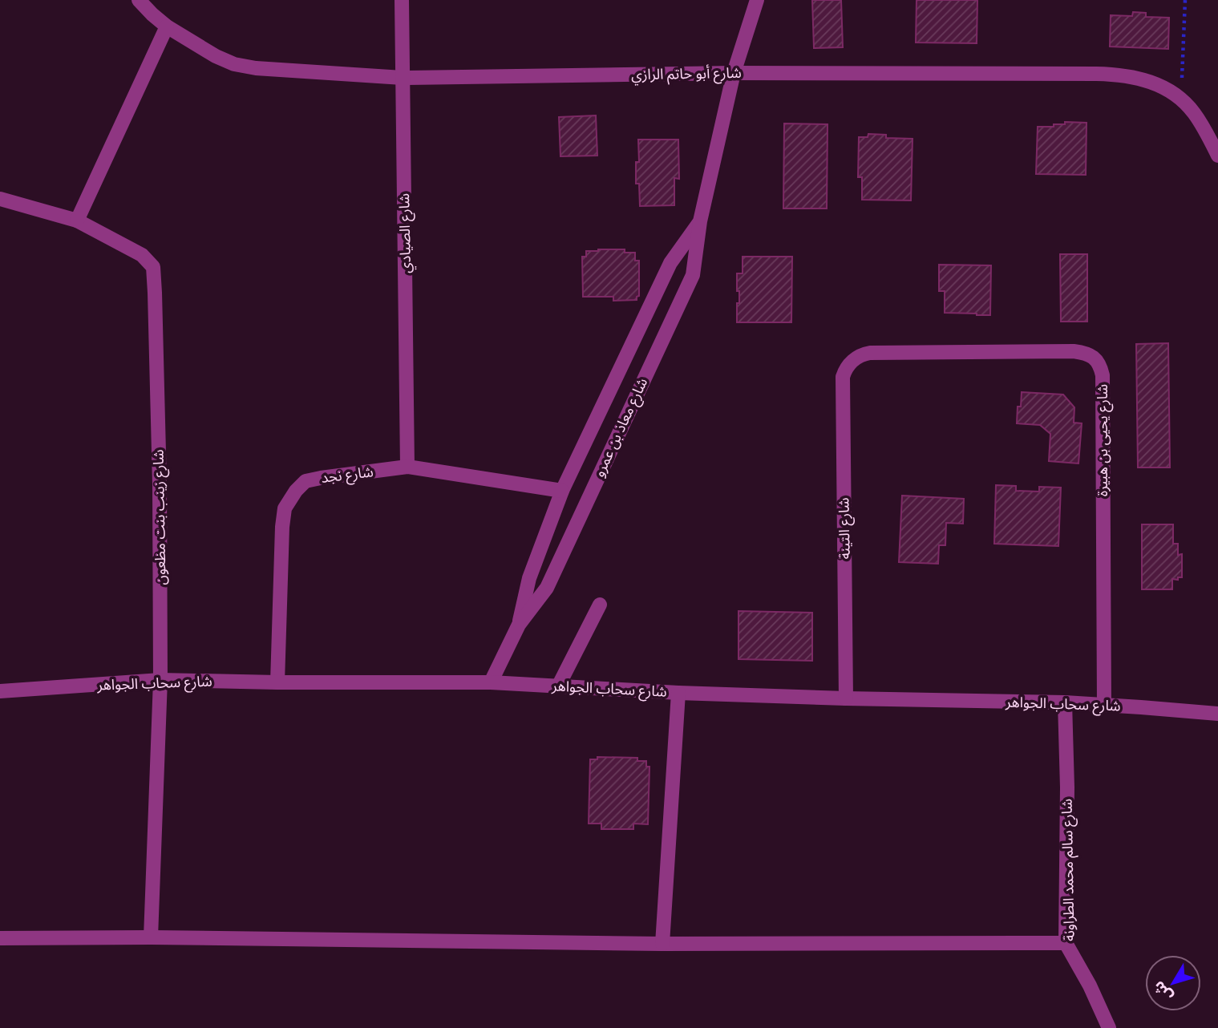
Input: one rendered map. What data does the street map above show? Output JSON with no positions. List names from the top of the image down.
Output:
{
  "streets": {
    "street": [
      "شارع أبو حاتم الرازي",
      "شارع الصيادي",
      "شارع معاذ بن عمرو",
      "شارع يحيى بن هبيرة",
      "شارع نجد",
      "شارع زينب بنت مظعون",
      "شارع التينة",
      "شارع سحاب الجواهر",
      "شارع سالم محمد الطراونة"
    ]
  },
  "crossings": [
    ["شارع أبو حاتم الرازي", "شارع الصيادي"],
    ["شارع أبو حاتم الرازي", "شارع معاذ بن عمرو"],
    ["شارع الصيادي", "شارع نجد"],
    ["شارع معاذ بن عمرو", "شارع نجد"],
    ["شارع معاذ بن عمرو", "شارع سحاب الجواهر"],
    ["شارع يحيى بن هبيرة", "شارع التينة"],
    ["شارع يحيى بن هبيرة", "شارع سحاب الجواهر"],
    ["شارع نجد", "شارع سحاب الجواهر"],
    ["شارع زينب بنت مظعون", "شارع سحاب الجواهر"],
    ["شارع التينة", "شارع سحاب الجواهر"],
    ["شارع سحاب الجواهر", "شارع سالم محمد الطراونة"]
  ],
  "north": "bottom left"
}
